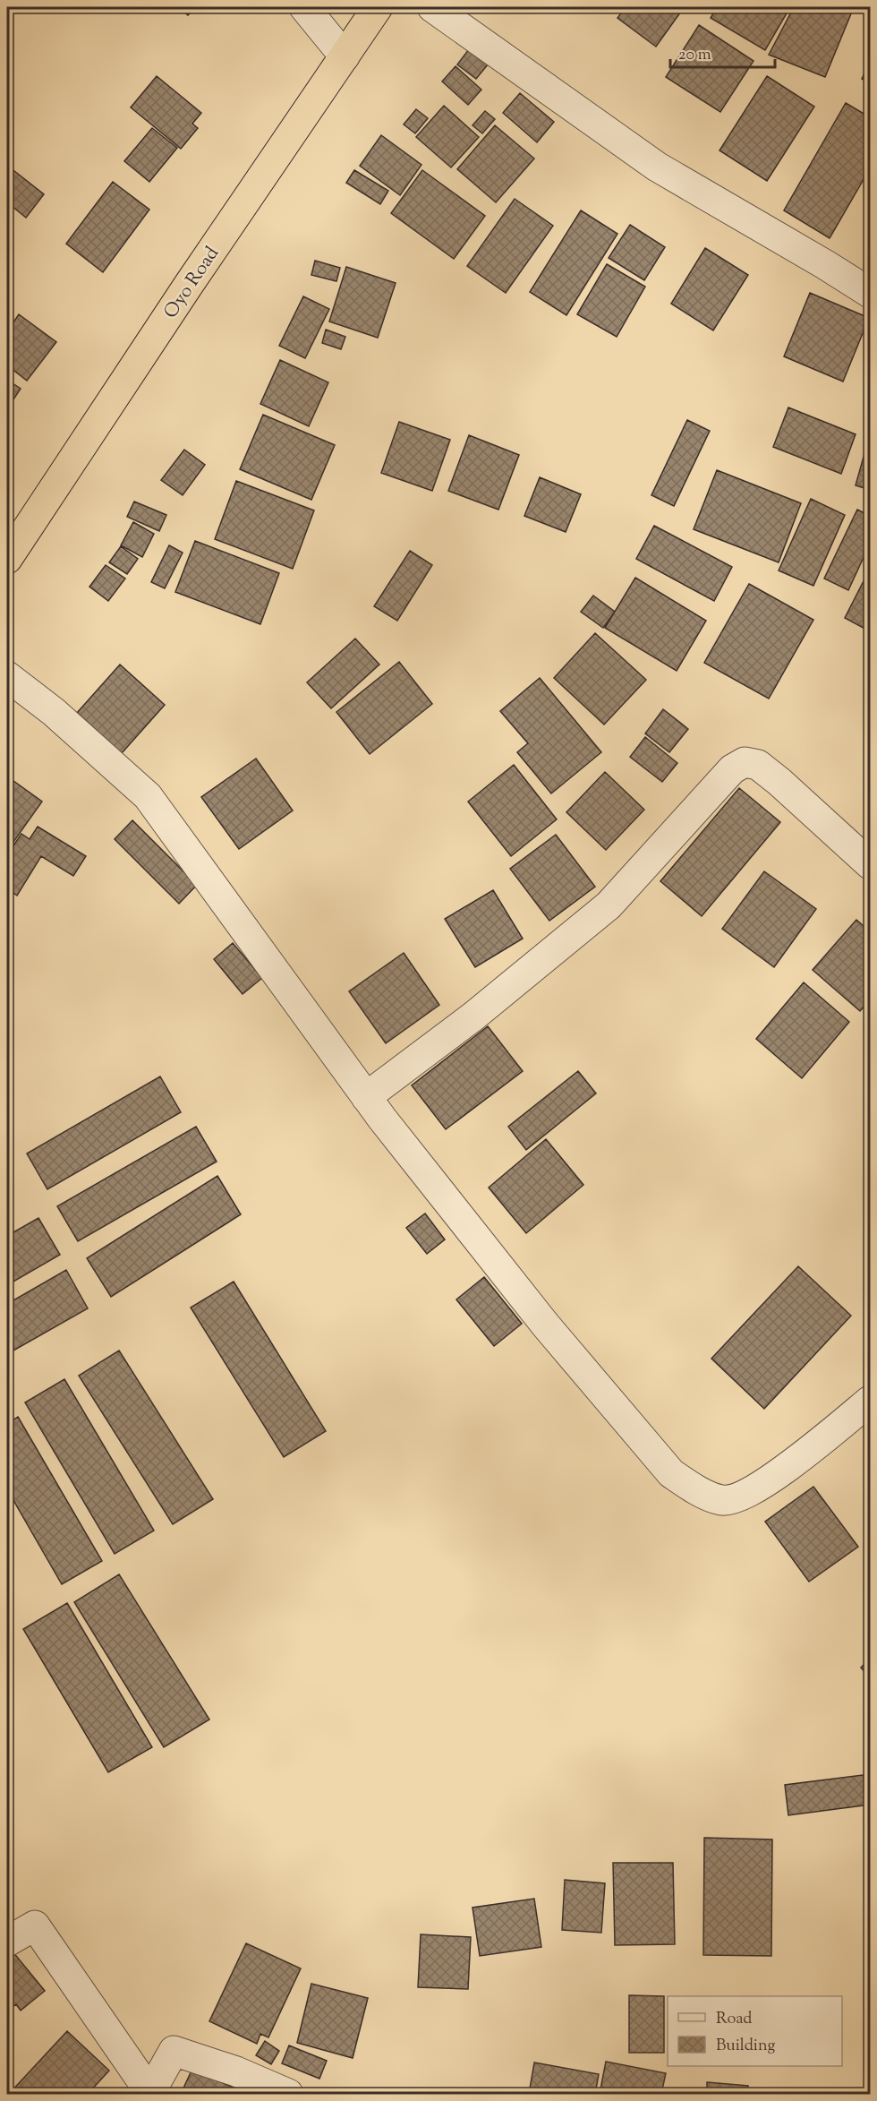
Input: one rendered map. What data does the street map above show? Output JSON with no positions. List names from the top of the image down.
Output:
{
  "streets": {
    "highway": ["Oyo Road"]
  },
  "legend": ["Road", "Building"],
  "scale_bar": "20 m"
}
